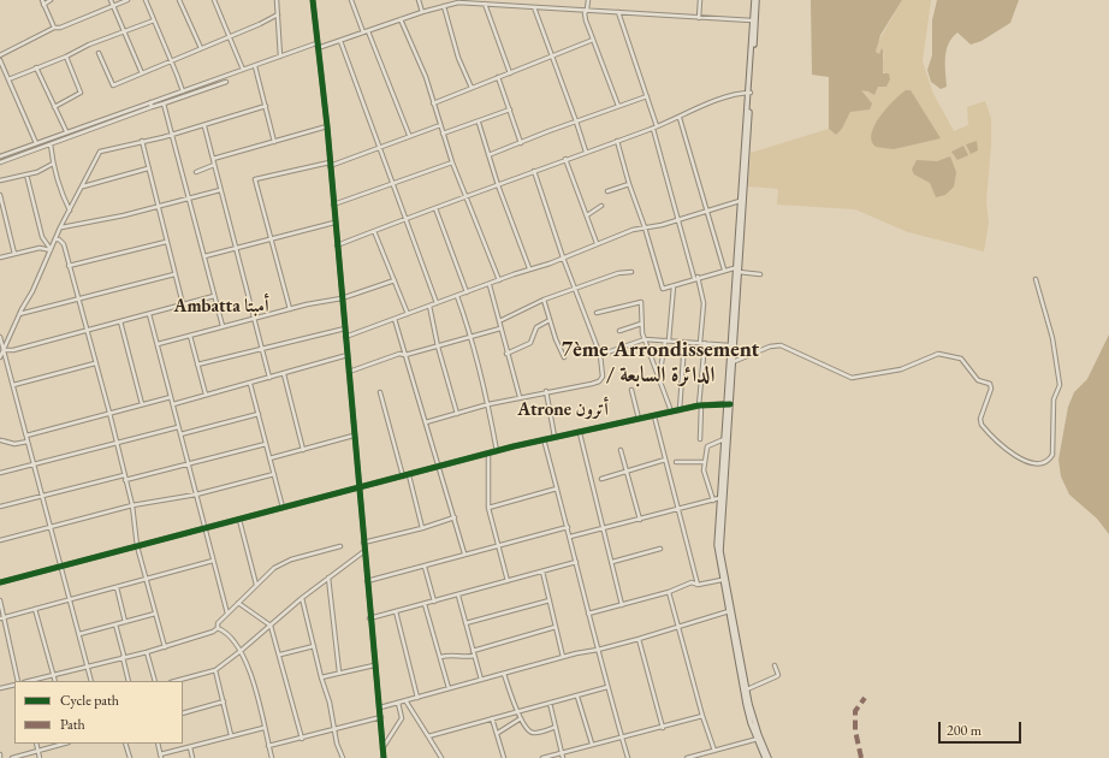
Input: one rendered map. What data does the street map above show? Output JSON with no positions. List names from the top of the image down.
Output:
{
  "districts": ["Ambatta أمبتا", "7ème Arrondissement / الدائرة السابعة", "Atrone أترون"],
  "legend": ["Cycle path", "Path"],
  "scale_bar": "200 m"
}
